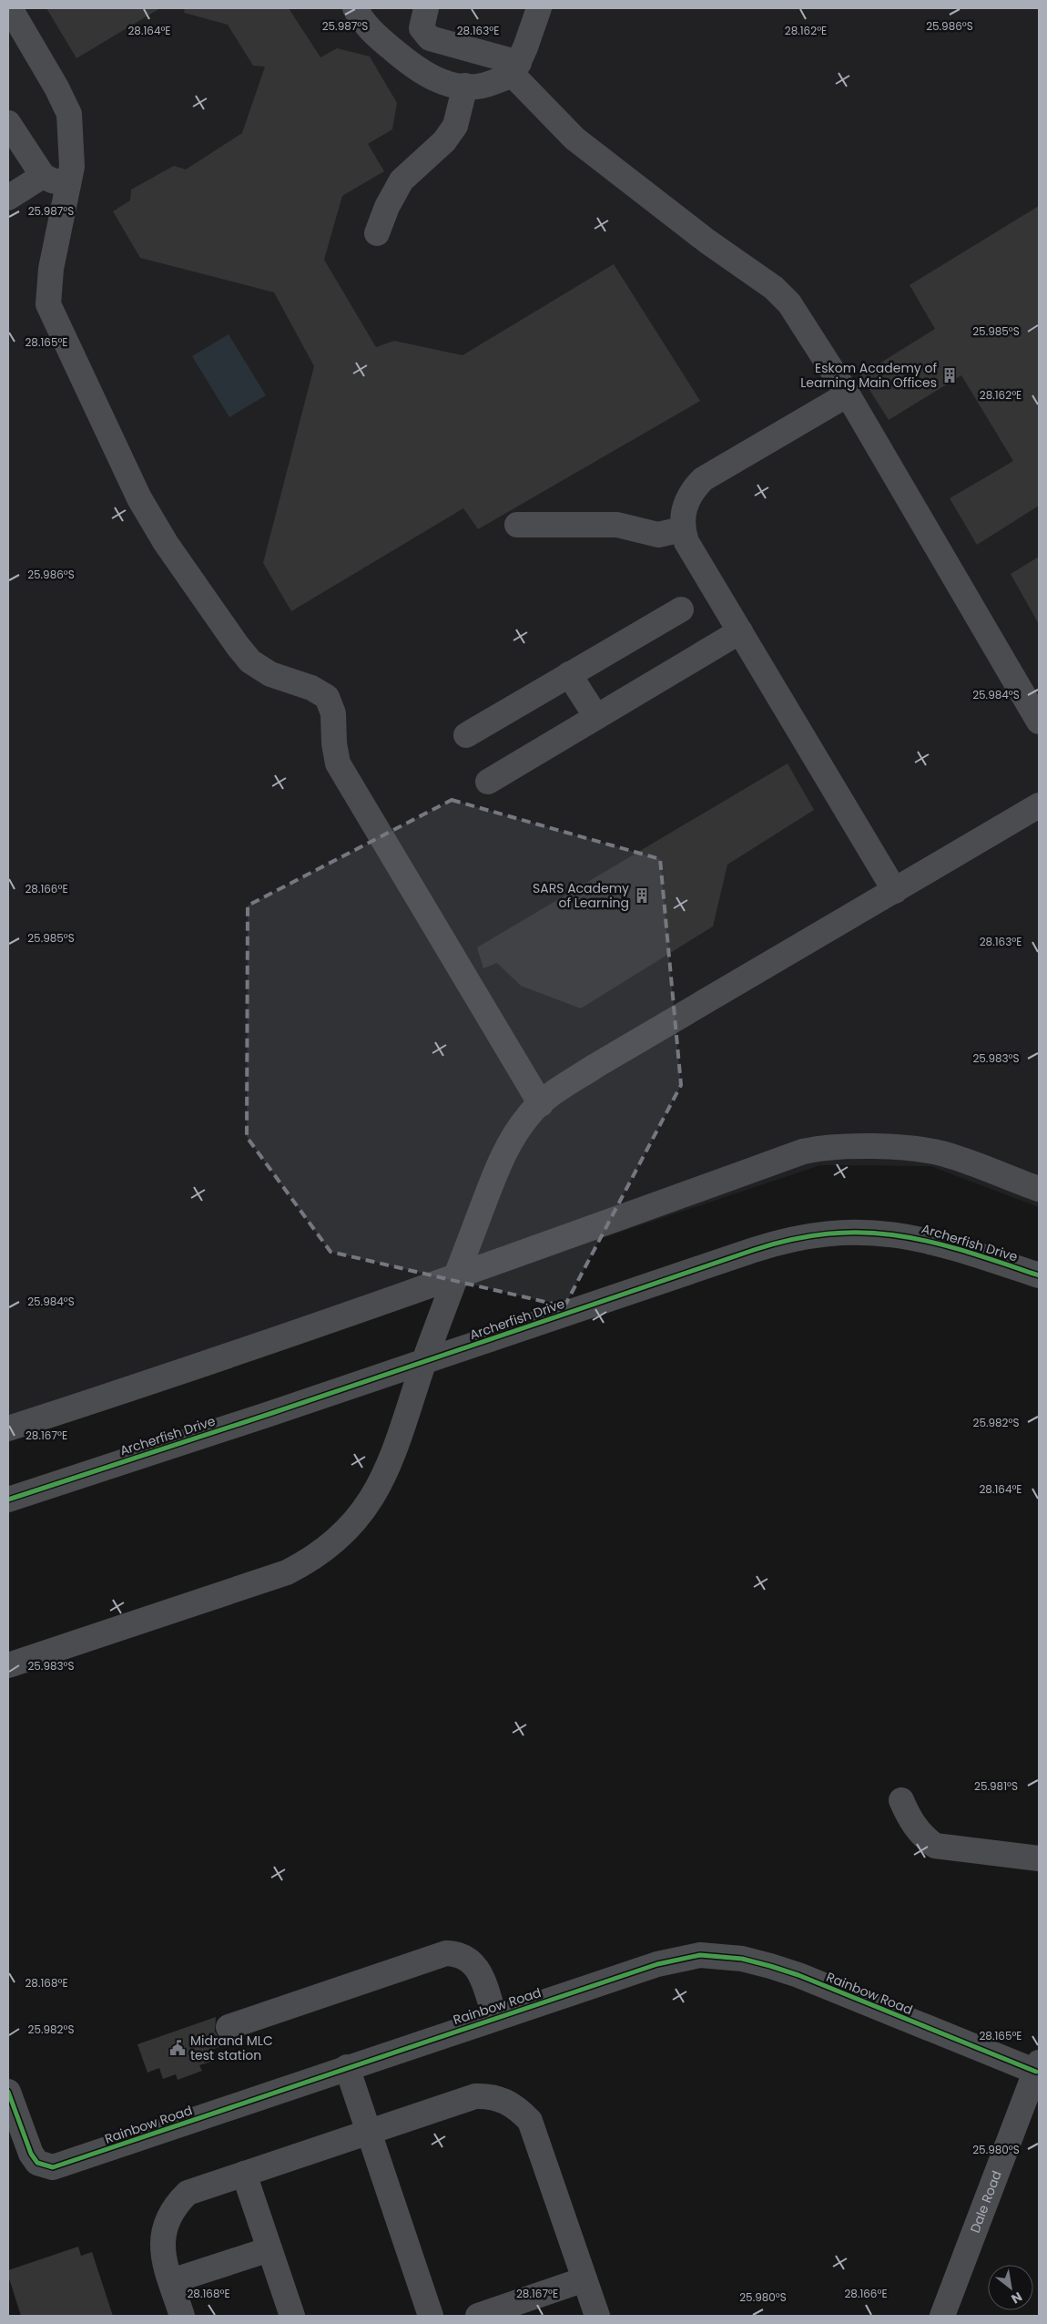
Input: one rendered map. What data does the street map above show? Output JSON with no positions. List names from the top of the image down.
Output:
{
  "streets": {
    "street": ["Archerfish Drive", "Rainbow Road", "Dale Road"]
  },
  "crossings": [
    ["Rainbow Road", "Dale Road"]
  ],
  "places": {
    "building": ["Eskom Academy of Learning Main Offices", "SARS Academy of Learning"],
    "public building": ["Midrand MLC test station"]
  },
  "north": "bottom right",
  "coordinates": [
    "25.987°S",
    "25.986°S",
    "28.164°E",
    "28.163°E",
    "28.162°E",
    "25.985°S",
    "28.165°E",
    "25.984°S",
    "28.166°E",
    "25.983°S",
    "25.982°S",
    "28.167°E",
    "25.981°S",
    "28.168°E",
    "25.980°S"
  ]
}
